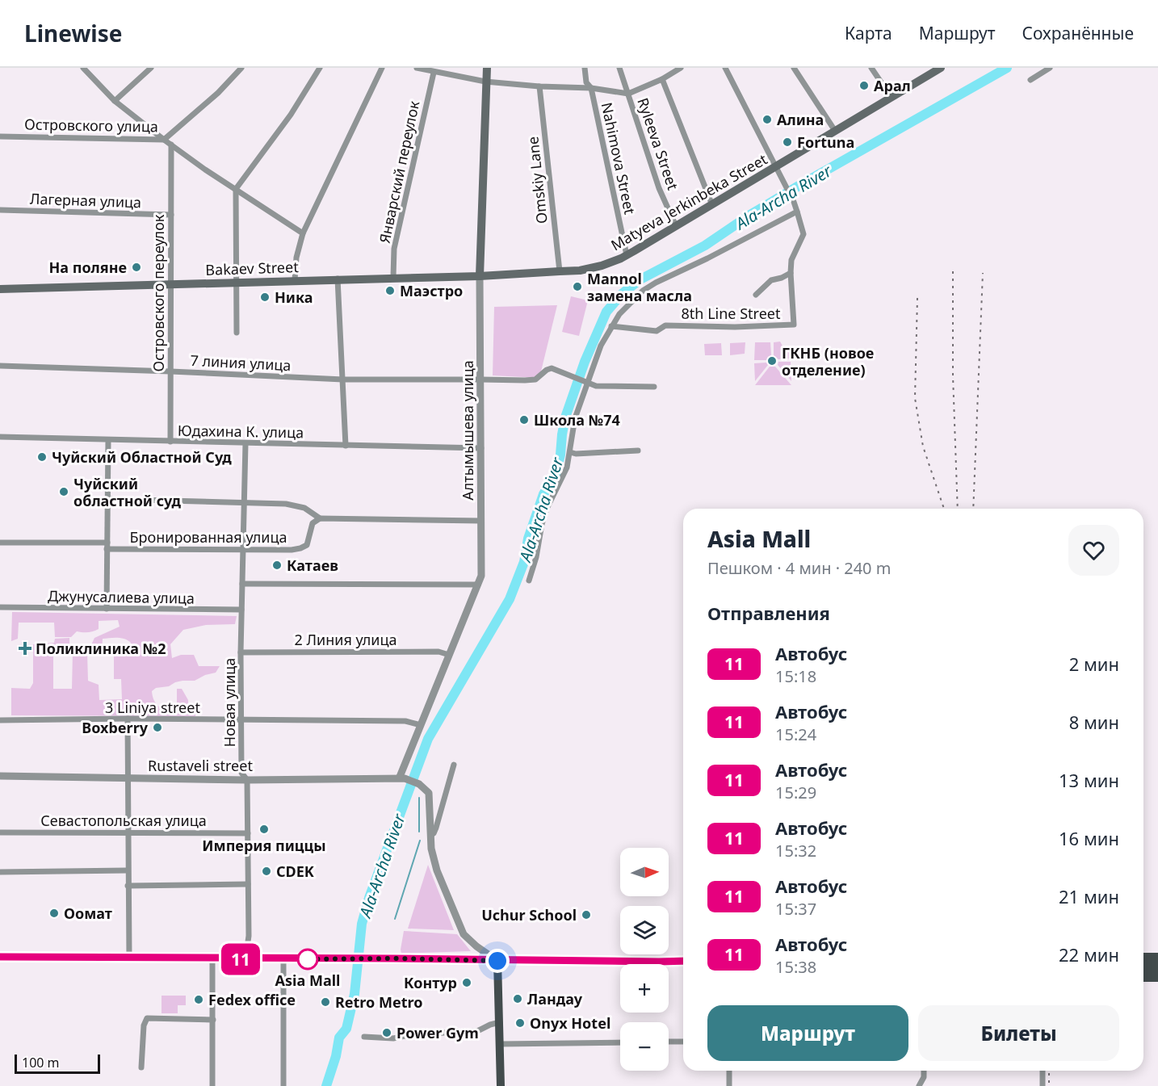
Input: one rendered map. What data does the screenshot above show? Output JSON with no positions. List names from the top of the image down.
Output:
{
  "streets": {
    "main road": ["Matyeva Jerkinbeka Street", "Bakaev Street", "Алтымышева улица"],
    "street": [
      "Островского улица",
      "Ryleeva Street",
      "Nahimova Street",
      "Январский переулок",
      "Omskiy Lane",
      "Лагерная улица",
      "Островского переулок",
      "8th Line Street",
      "7 линия улица",
      "Юдахина К. улица",
      "Бронированная улица",
      "Джунусалиева улица",
      "2 Линия улица",
      "Новая улица",
      "3 Liniya street",
      "Rustaveli street",
      "Севастопольская улица"
    ]
  },
  "crossings": [
    ["Ryleeva Street", "Matyeva Jerkinbeka Street"],
    ["Nahimova Street", "Matyeva Jerkinbeka Street"],
    ["Январский переулок", "Matyeva Jerkinbeka Street"],
    ["Omskiy Lane", "Matyeva Jerkinbeka Street"],
    ["Лагерная улица", "Островского переулок"],
    ["Matyeva Jerkinbeka Street", "Bakaev Street"],
    ["Matyeva Jerkinbeka Street", "8th Line Street"],
    ["Matyeva Jerkinbeka Street", "Алтымышева улица"],
    ["Bakaev Street", "Островского переулок"],
    ["Островского переулок", "7 линия улица"],
    ["Островского переулок", "Юдахина К. улица"],
    ["7 линия улица", "Алтымышева улица"],
    ["Алтымышева улица", "Юдахина К. улица"],
    ["Алтымышева улица", "2 Линия улица"],
    ["Алтымышева улица", "3 Liniya street"],
    ["Алтымышева улица", "Rustaveli street"],
    ["Юдахина К. улица", "Новая улица"],
    ["Бронированная улица", "Новая улица"],
    ["Джунусалиева улица", "Новая улица"],
    ["2 Линия улица", "Новая улица"],
    ["Новая улица", "3 Liniya street"],
    ["Новая улица", "Rustaveli street"],
    ["Новая улица", "Севастопольская улица"]
  ],
  "water": ["Ala-Archa River"],
  "places": {
    "other": [
      "Арал",
      "Алина",
      "Fortuna",
      "На поляне",
      "Mannol замена масла",
      "Маэстро",
      "Ника",
      "ГКНБ (новое отделение)",
      "Школа №74",
      "Чуйский Областной Суд",
      "Чуйский областной суд",
      "Катаев",
      "Boxberry",
      "Империя пиццы",
      "CDEK",
      "Оомат",
      "Uchur School",
      "Asia Mall",
      "Контур",
      "Ландау",
      "Fedex office",
      "Retro Metro",
      "Onyx Hotel",
      "Power Gym"
    ],
    "health": ["Поликлиника №2"]
  },
  "lines": ["bus line 11"],
  "scale_bar": "100 m",
  "north": "right",
  "page": {
    "header": "Linewise",
    "nav": ["Карта", "Маршрут", "Сохранённые"],
    "on_map": "11",
    "heading": [
      ["Asia Mall", "Пешком · 4 мин · 240 m"],
      "Отправления"
    ],
    "list": [
      {
        "mark": "11",
        "name": "Автобус",
        "note": "15:18",
        "value": "2 мин"
      },
      {
        "mark": "11",
        "name": "Автобус",
        "note": "15:24",
        "value": "8 мин"
      },
      {
        "mark": "11",
        "name": "Автобус",
        "note": "15:29",
        "value": "13 мин"
      },
      {
        "mark": "11",
        "name": "Автобус",
        "note": "15:32",
        "value": "16 мин"
      },
      {
        "mark": "11",
        "name": "Автобус",
        "note": "15:37",
        "value": "21 мин"
      },
      {
        "mark": "11",
        "name": "Автобус",
        "note": "15:38",
        "value": "22 мин"
      }
    ],
    "map_buttons": ["+", "−"],
    "buttons": ["Маршрут", "Билеты"],
    "scale": "100 m"
  }
}
